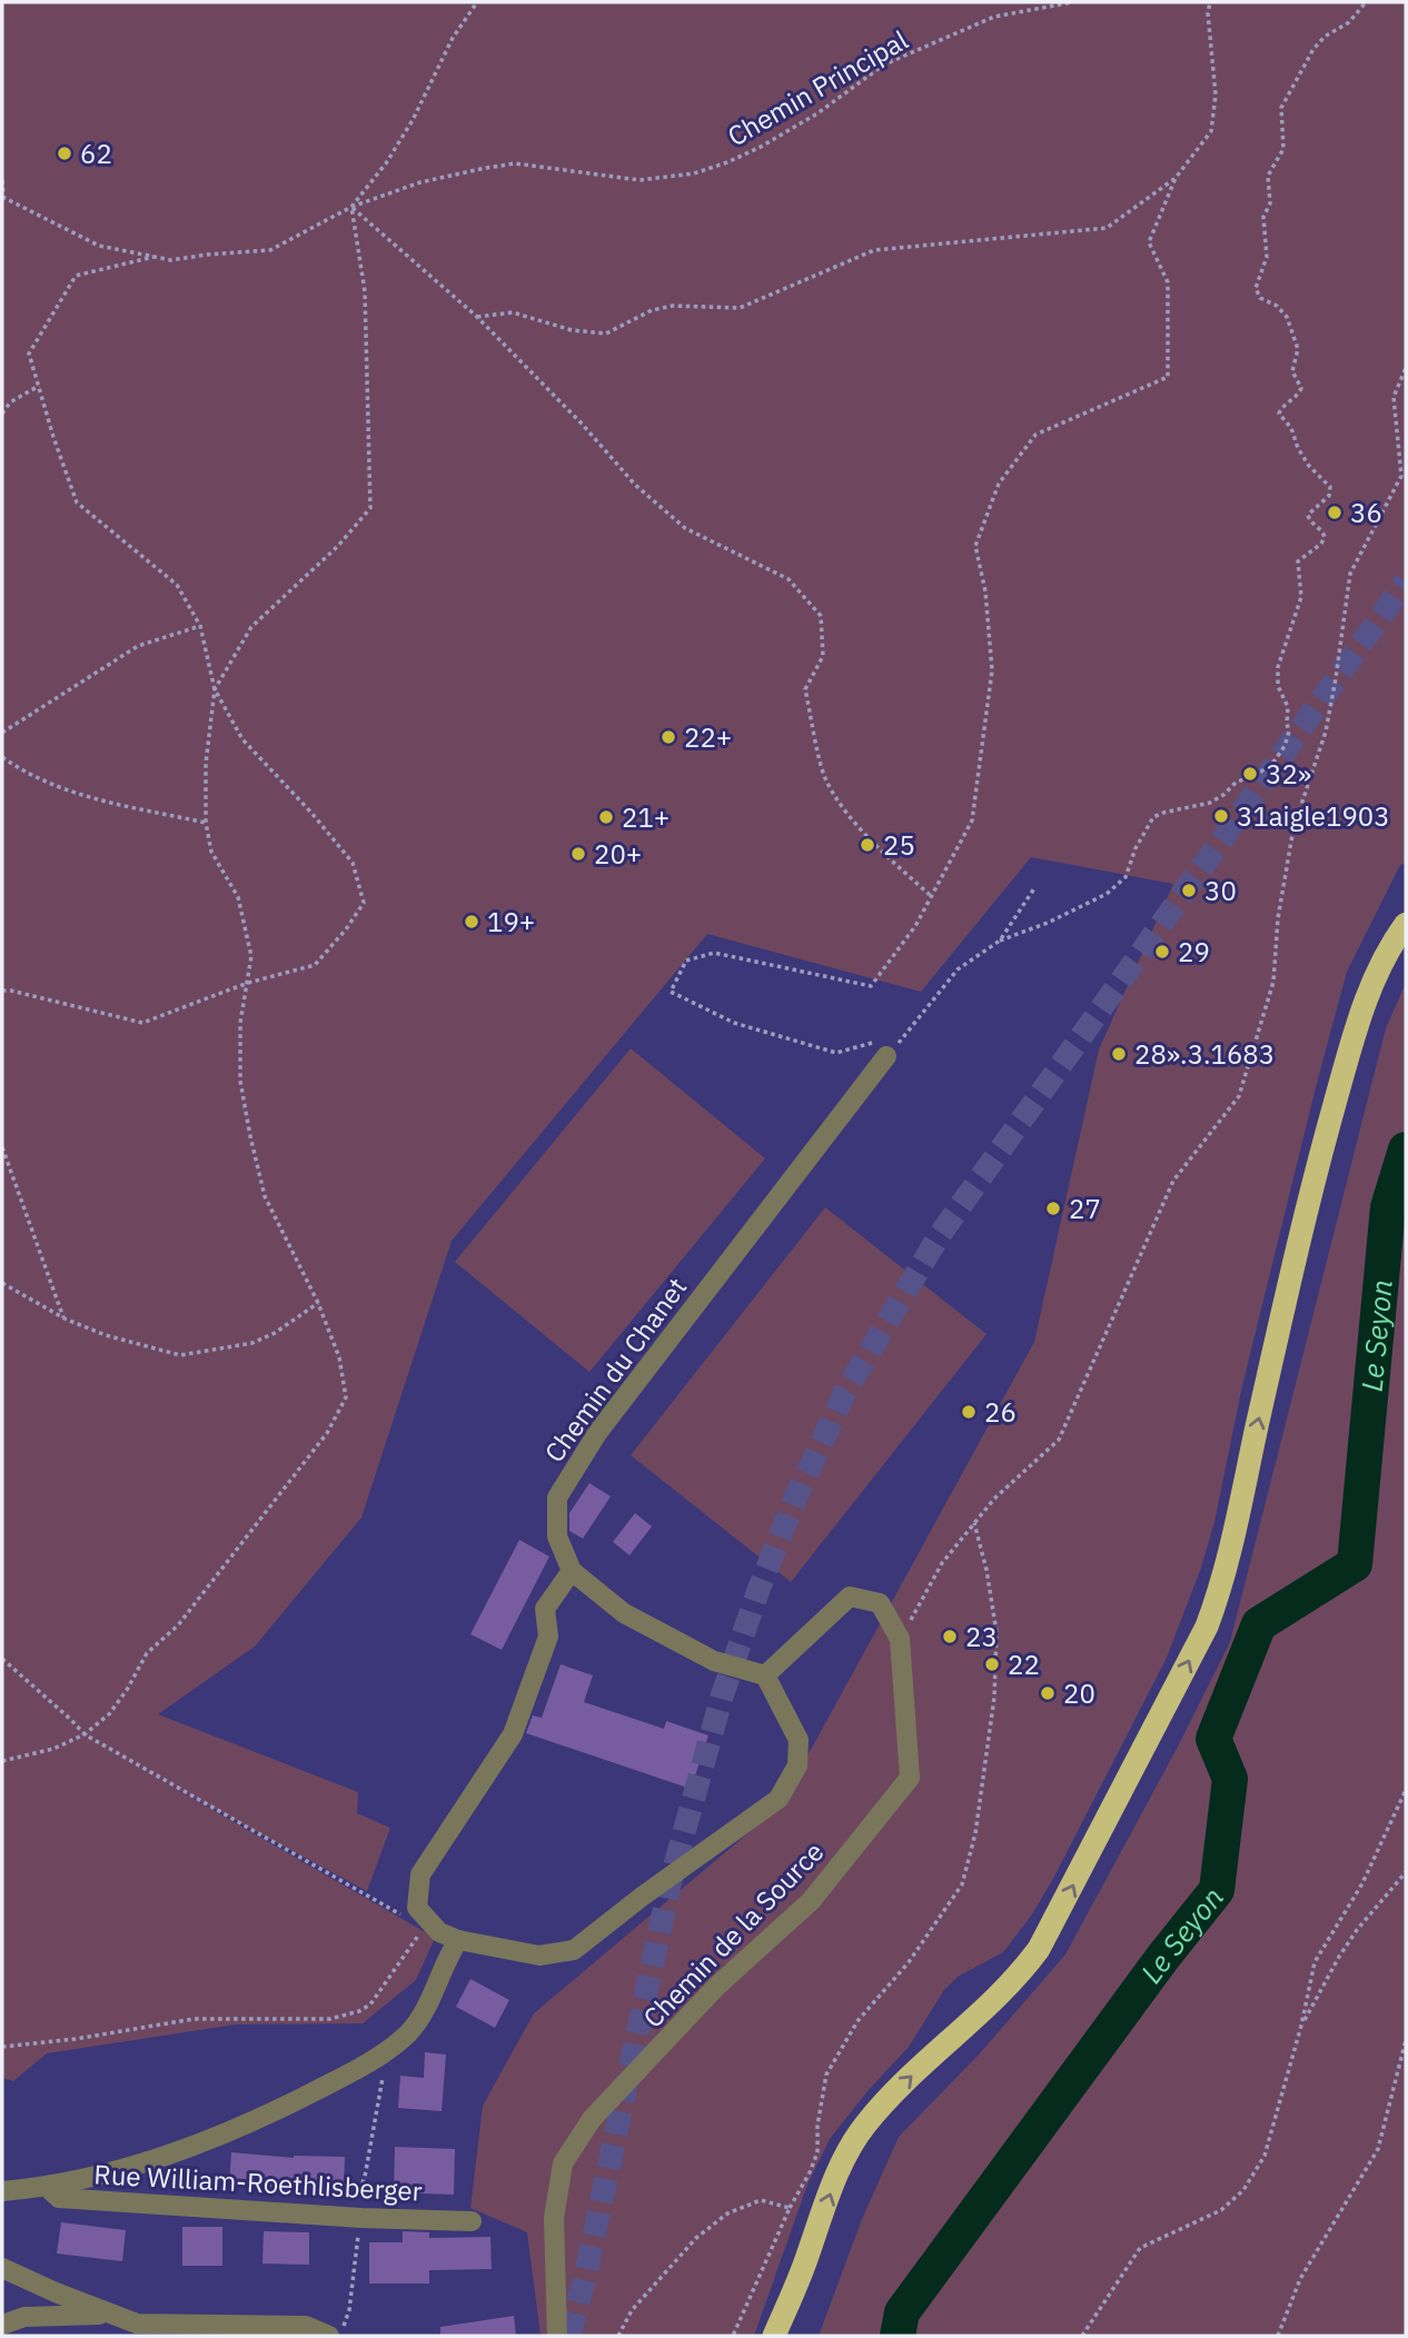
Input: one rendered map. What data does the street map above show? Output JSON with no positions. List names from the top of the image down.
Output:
{
  "streets": {
    "street": ["Chemin du Chanet", "Chemin de la Source", "Rue William-Roethlisberger"],
    "path": ["Chemin Principal"]
  },
  "water": ["Le Seyon"],
  "places": [
    "62",
    "36",
    "22+",
    "32»",
    "31aigle1903",
    "21+",
    "25",
    "20+",
    "30",
    "19+",
    "29",
    "28».3.1683",
    "27",
    "26",
    "23",
    "22",
    "20"
  ]
}
